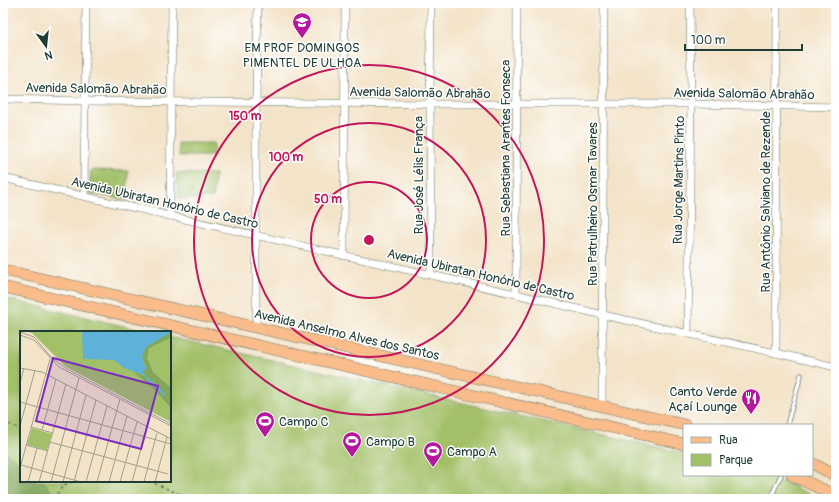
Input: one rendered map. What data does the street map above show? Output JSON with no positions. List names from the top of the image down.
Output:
{
  "streets": {
    "main road": ["Avenida Anselmo Alves dos Santos"],
    "street": [
      "Avenida Salomão Abrahão",
      "Rua Sebastiana Arantes Fonseca",
      "Rua José Lélis França",
      "Rua Jorge Martins Pinto",
      "Avenida Ubiratan Honório de Castro",
      "Rua Antônio Salviano de Rezende",
      "Rua Patrulheiro Osmar Tavares"
    ]
  },
  "crossings": [
    ["Avenida Salomão Abrahão", "Rua Sebastiana Arantes Fonseca"],
    ["Avenida Salomão Abrahão", "Rua José Lélis França"],
    ["Avenida Salomão Abrahão", "Rua Jorge Martins Pinto"],
    ["Avenida Salomão Abrahão", "Rua Antônio Salviano de Rezende"],
    ["Avenida Salomão Abrahão", "Rua Patrulheiro Osmar Tavares"],
    ["Rua Sebastiana Arantes Fonseca", "Avenida Ubiratan Honório de Castro"],
    ["Rua José Lélis França", "Avenida Ubiratan Honório de Castro"],
    ["Rua Jorge Martins Pinto", "Avenida Ubiratan Honório de Castro"],
    ["Avenida Ubiratan Honório de Castro", "Rua Antônio Salviano de Rezende"],
    ["Avenida Ubiratan Honório de Castro", "Rua Patrulheiro Osmar Tavares"],
    ["Rua Patrulheiro Osmar Tavares", "Avenida Anselmo Alves dos Santos"]
  ],
  "places": {
    "school or university": ["EM PROF DOMINGOS PIMENTEL DE ULHOA"],
    "restaurant": ["Canto Verde Açaí Lounge"],
    "sports": ["Campo C", "Campo B", "Campo A"]
  },
  "legend": ["Rua", "Parque"],
  "scale_bar": "100 m",
  "north": "bottom",
  "rings": ["150 m", "100 m", "50 m"]
}
